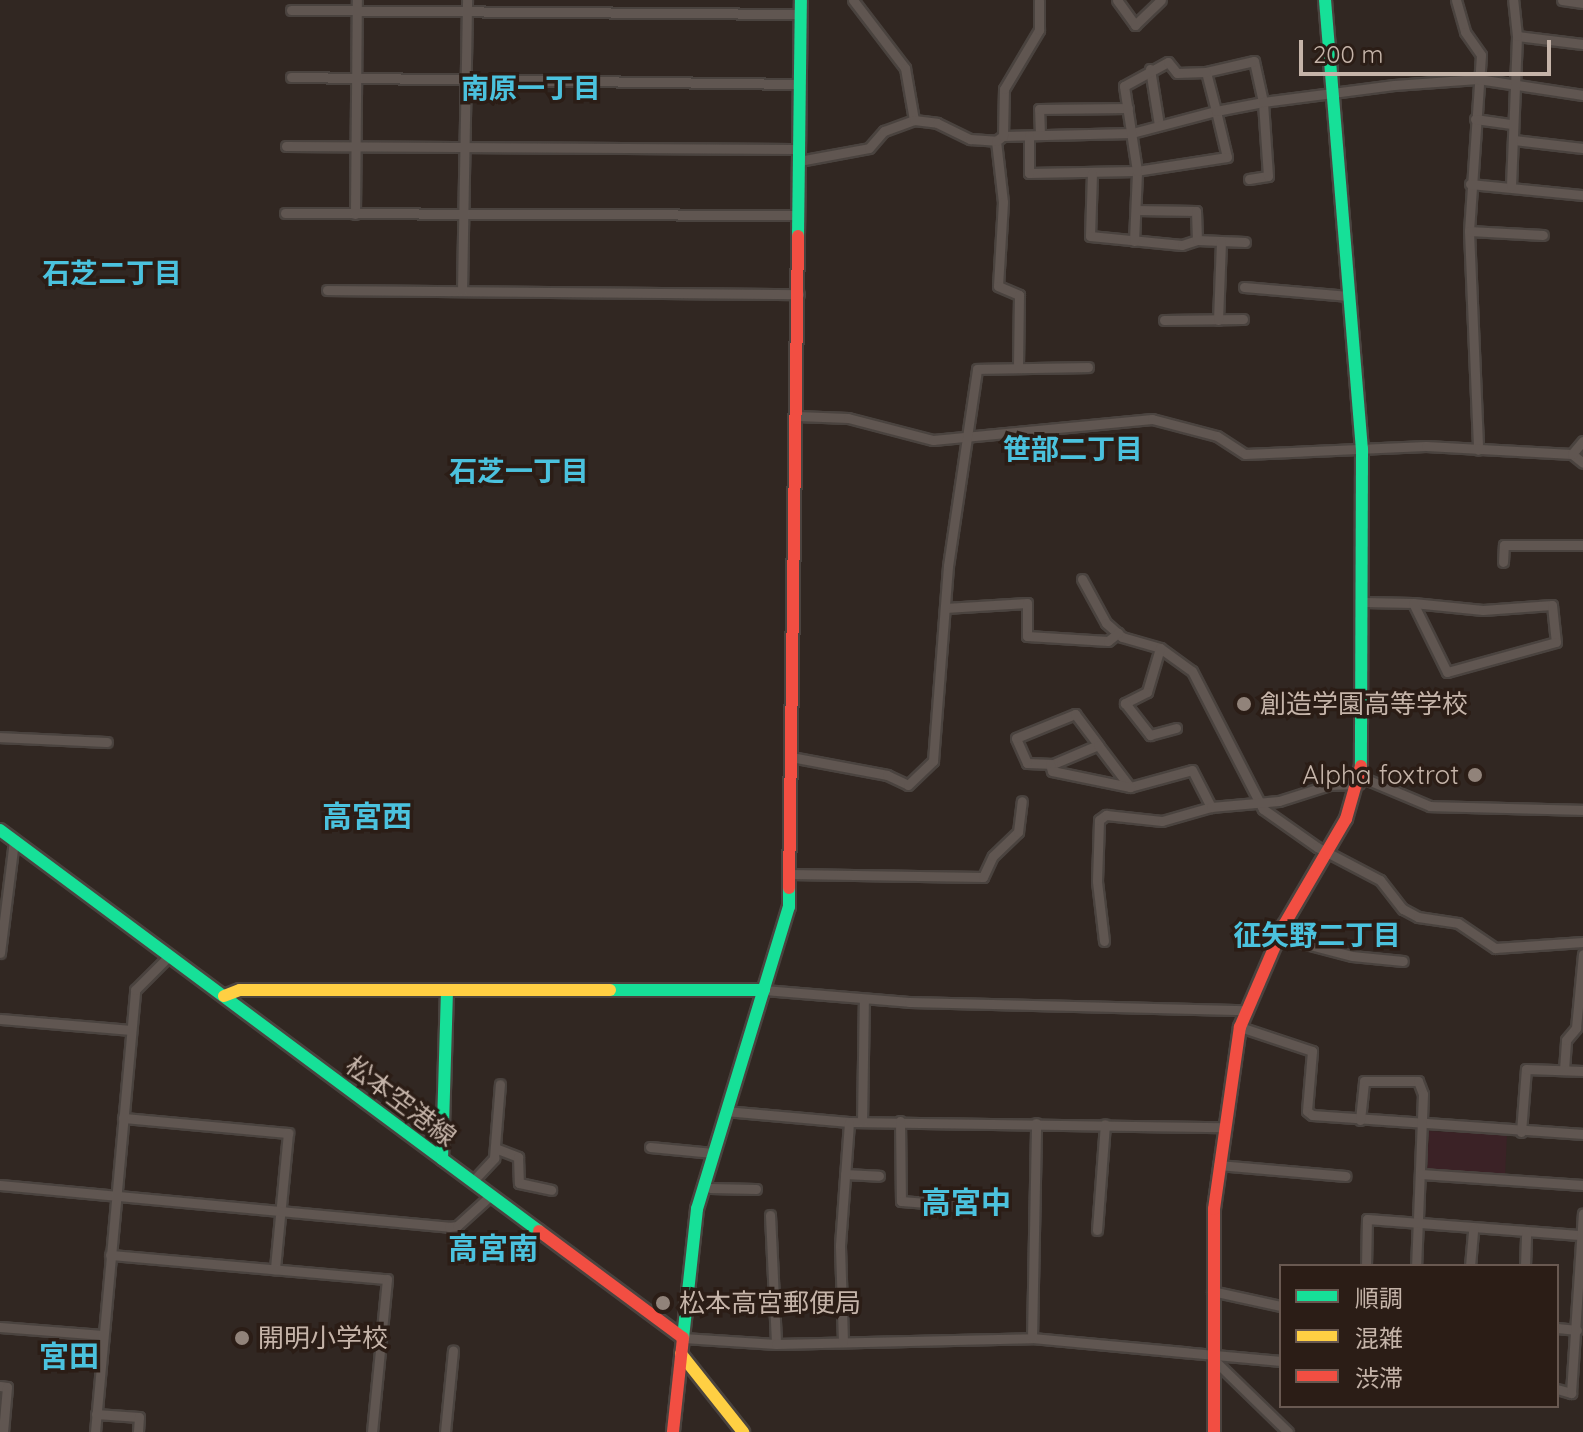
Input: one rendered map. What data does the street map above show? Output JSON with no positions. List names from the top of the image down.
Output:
{
  "streets": {
    "street": ["松本空港線"]
  },
  "districts": [
    "南原一丁目",
    "石芝二丁目",
    "笹部二丁目",
    "石芝一丁目",
    "高宮西",
    "征矢野二丁目",
    "高宮中",
    "高宮南",
    "宮田"
  ],
  "places": [
    "創造学園高等学校",
    "Alpha foxtrot",
    "松本高宮郵便局",
    "開明小学校"
  ],
  "legend": ["順調", "混雑", "渋滞"],
  "scale_bar": "200 m"
}
